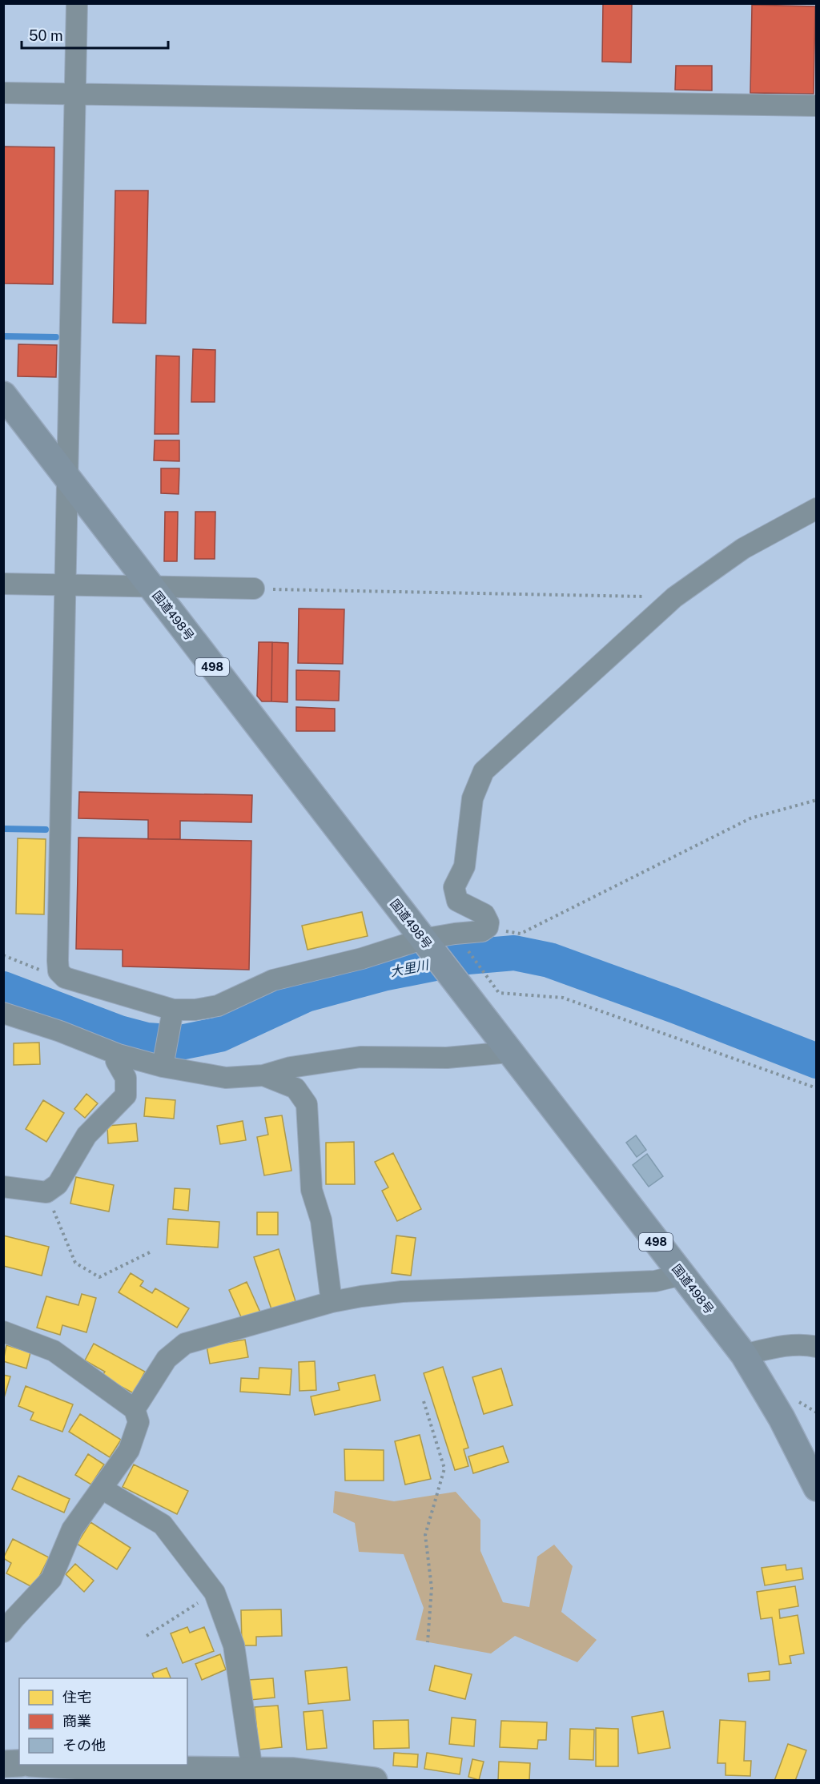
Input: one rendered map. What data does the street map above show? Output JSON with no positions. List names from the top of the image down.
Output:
{
  "streets": {
    "highway": ["国道498号", "498"]
  },
  "water": ["大里川"],
  "legend": ["住宅", "商業", "その他"],
  "scale_bar": "50 m"
}
